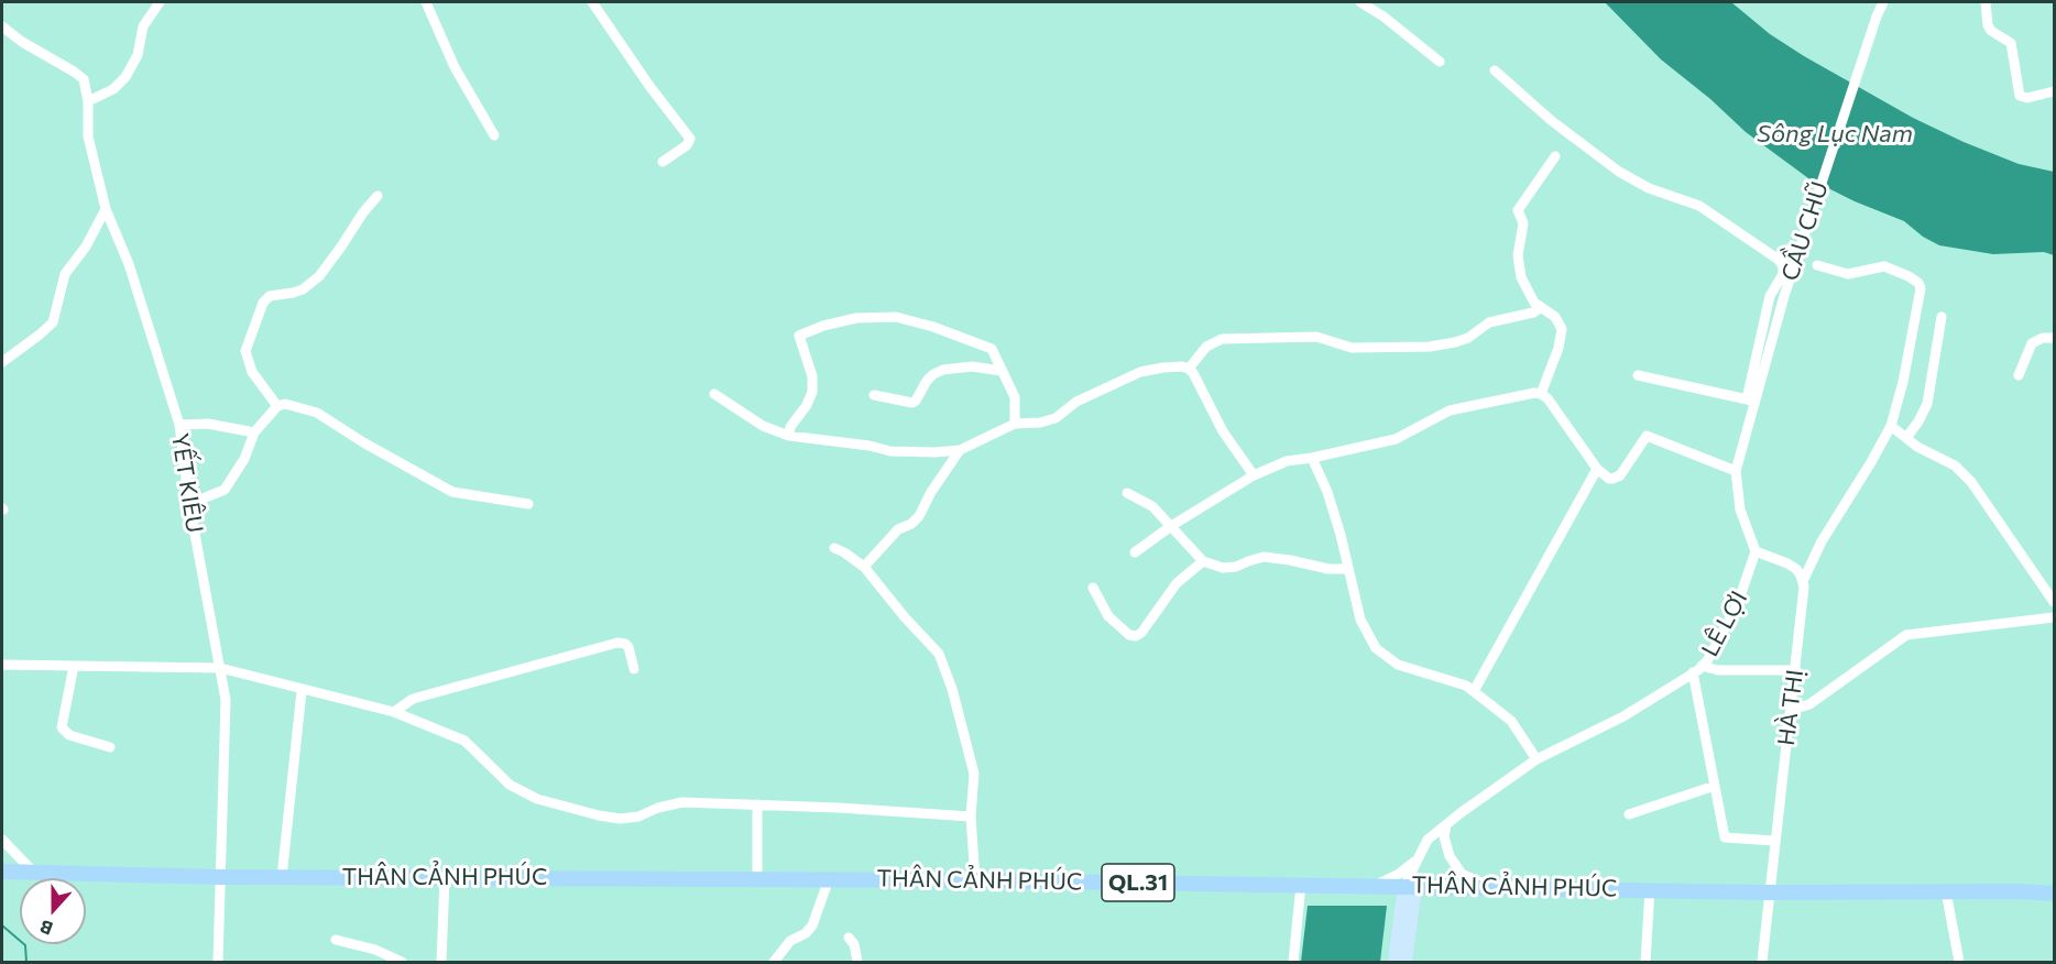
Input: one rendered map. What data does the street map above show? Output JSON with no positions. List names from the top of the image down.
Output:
{
  "streets": {
    "highway": ["THÂN CẢNH PHÚC", "QL.31"],
    "street": [
      "CẦU CHŨ",
      "YẾT KIÊU",
      "LÊ LỢI",
      "HÀ THỊ"
    ]
  },
  "crossings": [
    ["YẾT KIÊU", "THÂN CẢNH PHÚC"],
    ["YẾT KIÊU", "QL.31"],
    ["LÊ LỢI", "THÂN CẢNH PHÚC"],
    ["HÀ THỊ", "THÂN CẢNH PHÚC"],
    ["THÂN CẢNH PHÚC", "QL.31"]
  ],
  "water": ["Sông Lục Nam"],
  "north": "bottom"
}
